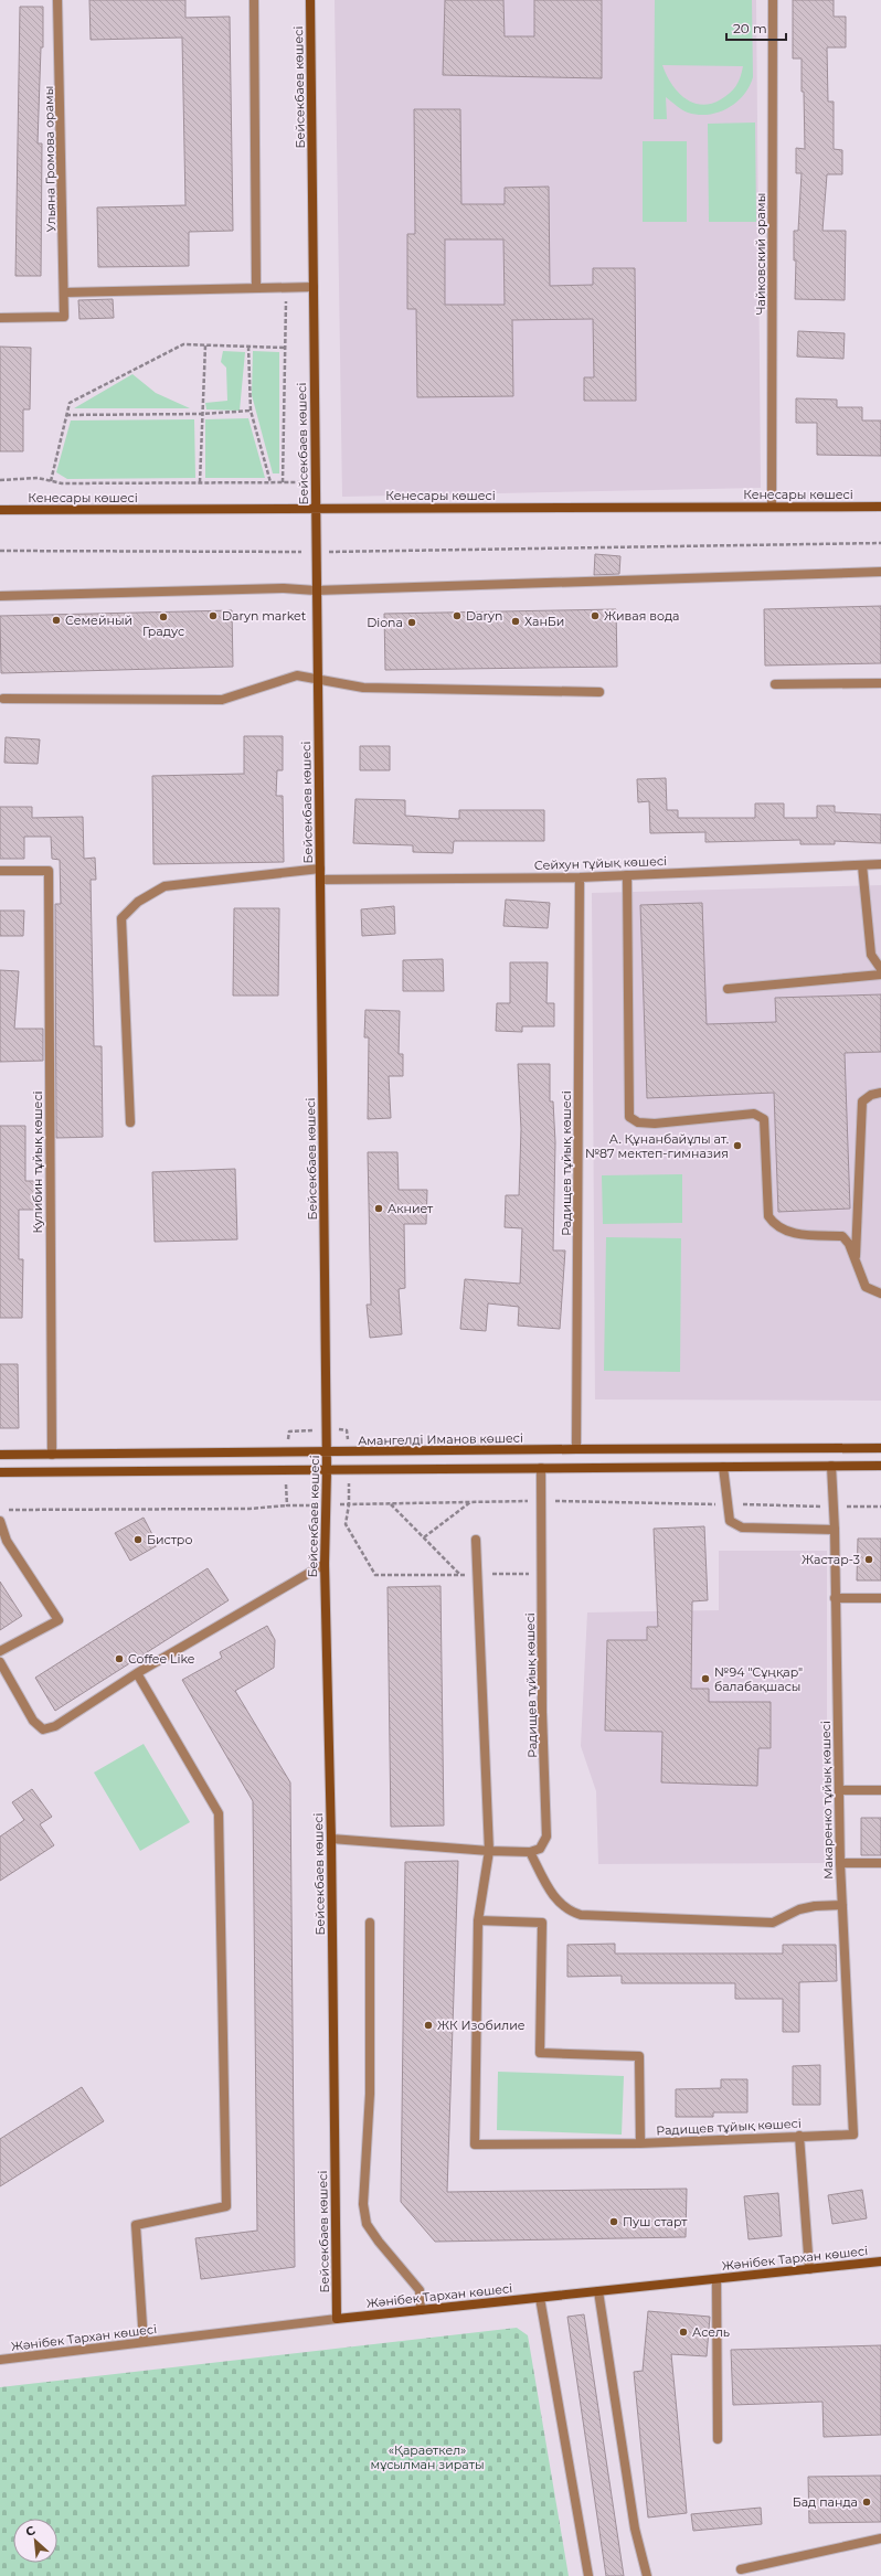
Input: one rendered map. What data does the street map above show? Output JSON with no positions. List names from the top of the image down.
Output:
{
  "streets": {
    "street": [
      "Бейсекбаев көшесі",
      "Ульяна Громова орамы",
      "Чайковский орамы",
      "Кенесары көшесі",
      "Сейхун тұйық көшесі",
      "Кулибин тұйық көшесі",
      "Радищев тұйық көшесі",
      "Амангелді Иманов көшесі",
      "Макаренко тұйық көшесі",
      "Жәнібек Тархан көшесі"
    ]
  },
  "crossings": [
    ["Бейсекбаев көшесі", "Кенесары көшесі"],
    ["Бейсекбаев көшесі", "Сейхун тұйық көшесі"],
    ["Бейсекбаев көшесі", "Амангелді Иманов көшесі"],
    ["Бейсекбаев көшесі", "Жәнібек Тархан көшесі"],
    ["Чайковский орамы", "Кенесары көшесі"],
    ["Сейхун тұйық көшесі", "Радищев тұйық көшесі"],
    ["Кулибин тұйық көшесі", "Амангелді Иманов көшесі"],
    ["Радищев тұйық көшесі", "Амангелді Иманов көшесі"],
    ["Радищев тұйық көшесі", "Макаренко тұйық көшесі"]
  ],
  "parks": ["«Қараөткел» мұсылман зираты"],
  "places": [
    "Daryn market",
    "Daryn",
    "Живая вода",
    "Градус",
    "Семейный",
    "ХанБи",
    "Diona",
    "А. Құнанбайұлы ат. №87 мектеп-гимназия",
    "Акниет",
    "Бистро",
    "Жастар-3",
    "Coffee Like",
    "№94 \"Сұңқар\" балабақшасы",
    "ЖК Изобилие",
    "Пуш старт",
    "Асель",
    "Бад панда"
  ],
  "scale_bar": "20 m",
  "north": "top left"
}
